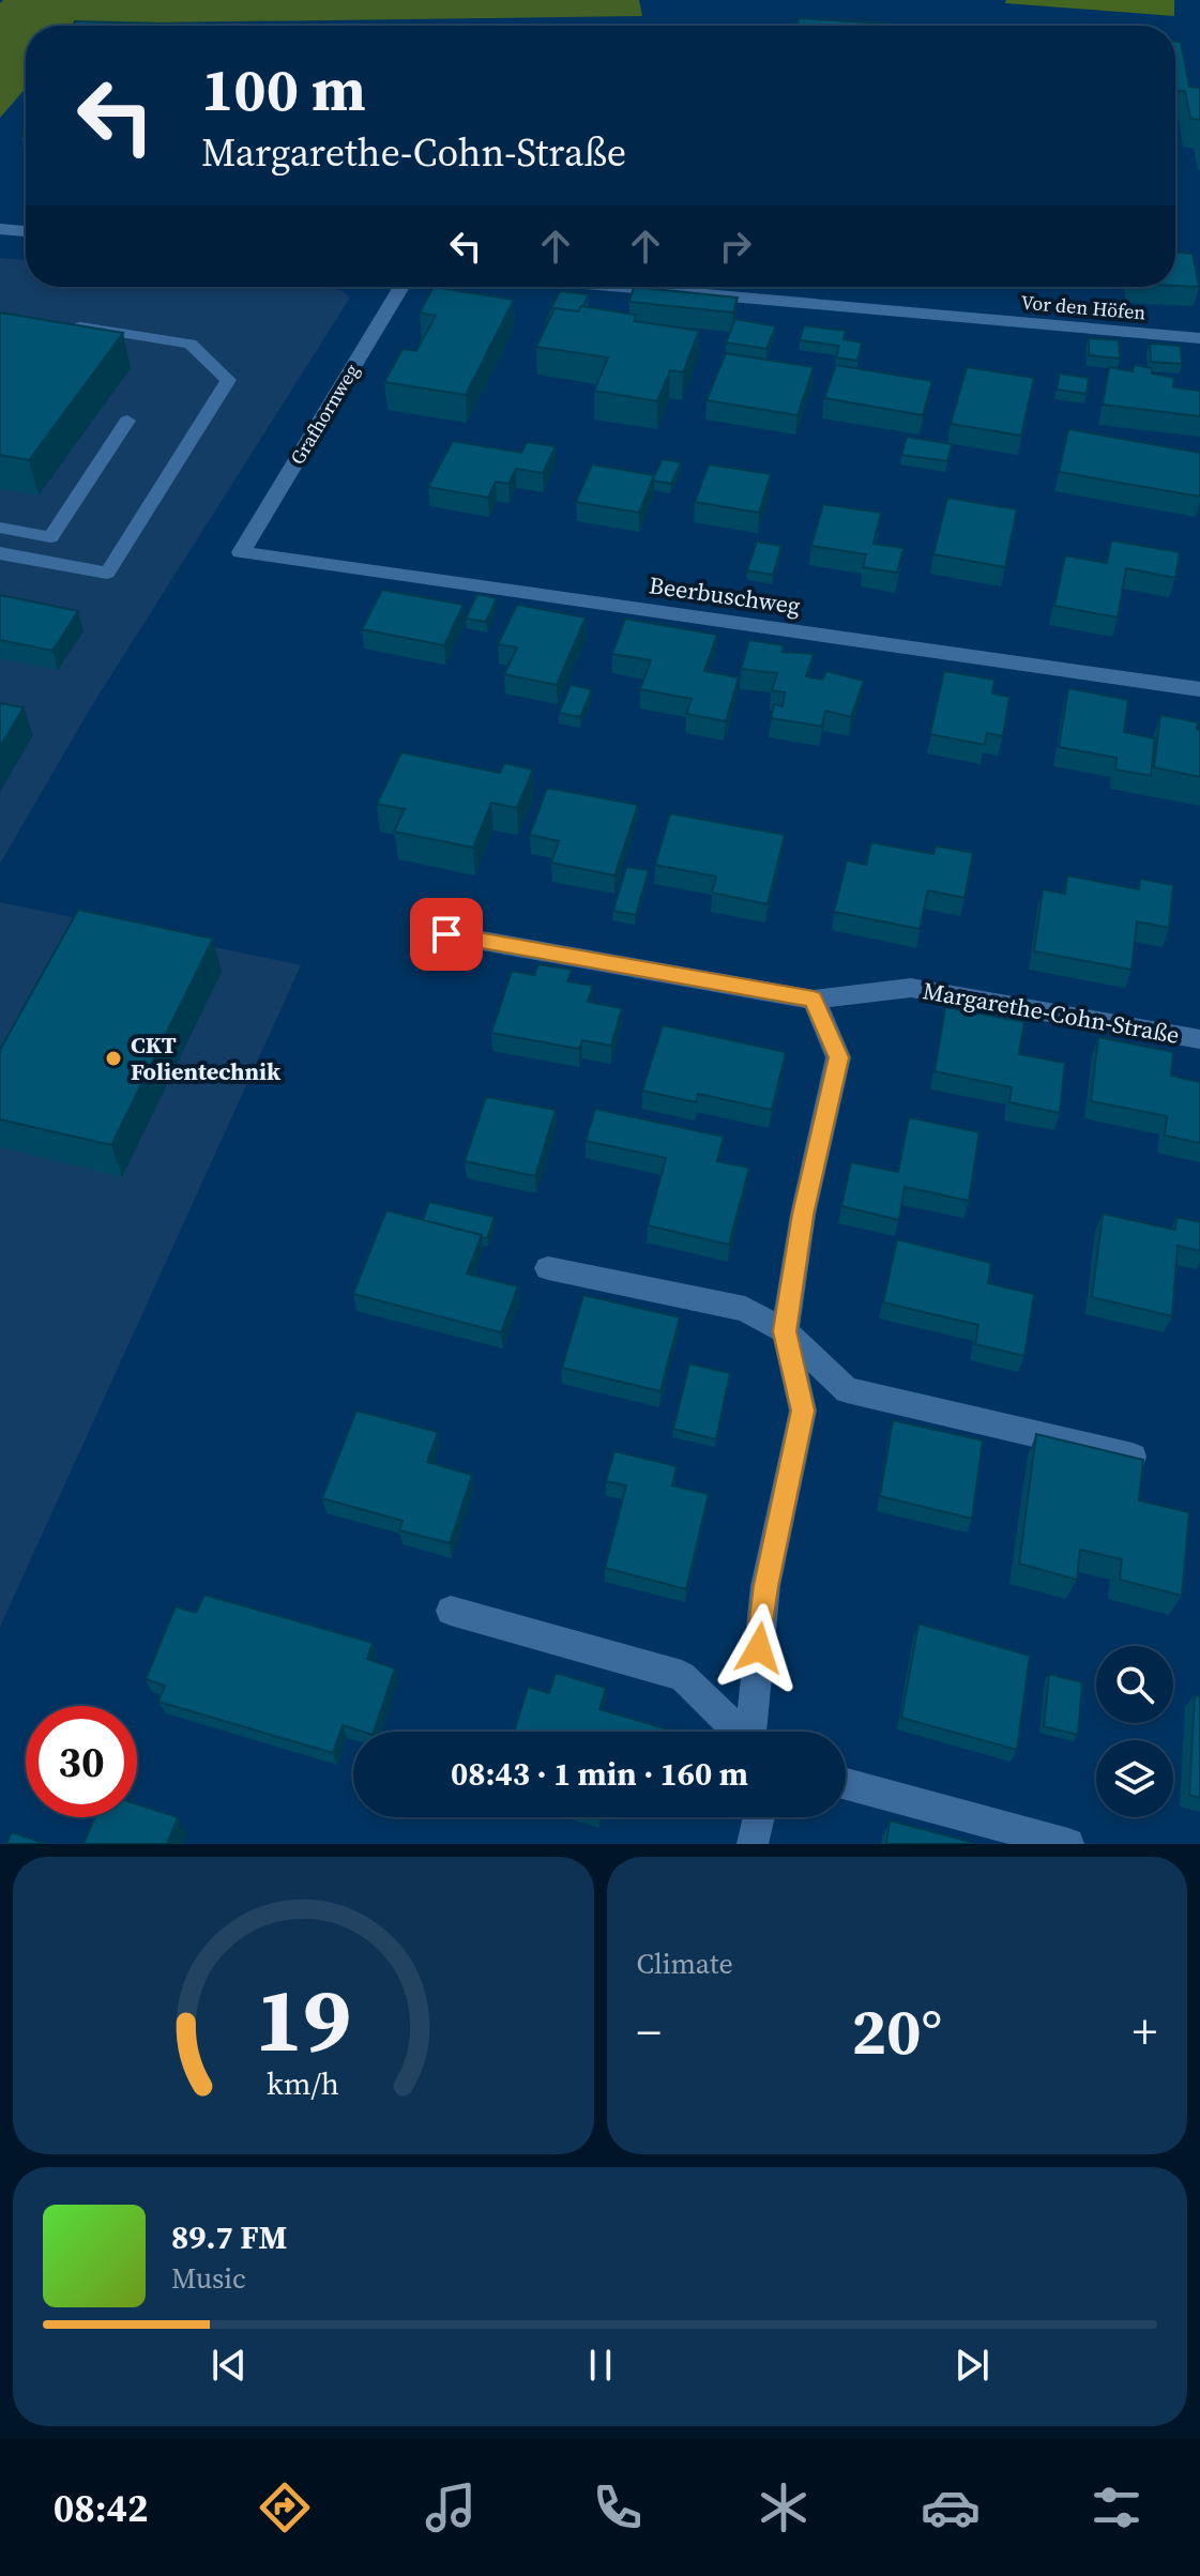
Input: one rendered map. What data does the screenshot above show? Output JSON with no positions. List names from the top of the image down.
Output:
{
  "streets": {
    "street": [
      "Vor den Höfen",
      "Grafhornweg",
      "Beerbuschweg",
      "Margarethe-Cohn-Straße"
    ]
  },
  "crossings": [
    ["Grafhornweg", "Beerbuschweg"]
  ],
  "places": ["CKT Folientechnik"],
  "page": {
    "turn": ["100 m", "Margarethe-Cohn-Straße"],
    "limit": "30",
    "trip": "08:43 · 1 min · 160 m",
    "tile": "Climate",
    "heat": ["−", "20°", "+"],
    "song": ["89.7 FM", "Music"],
    "tabs": "08:42",
    "gauge": ["19", "km/h"]
  }
}
